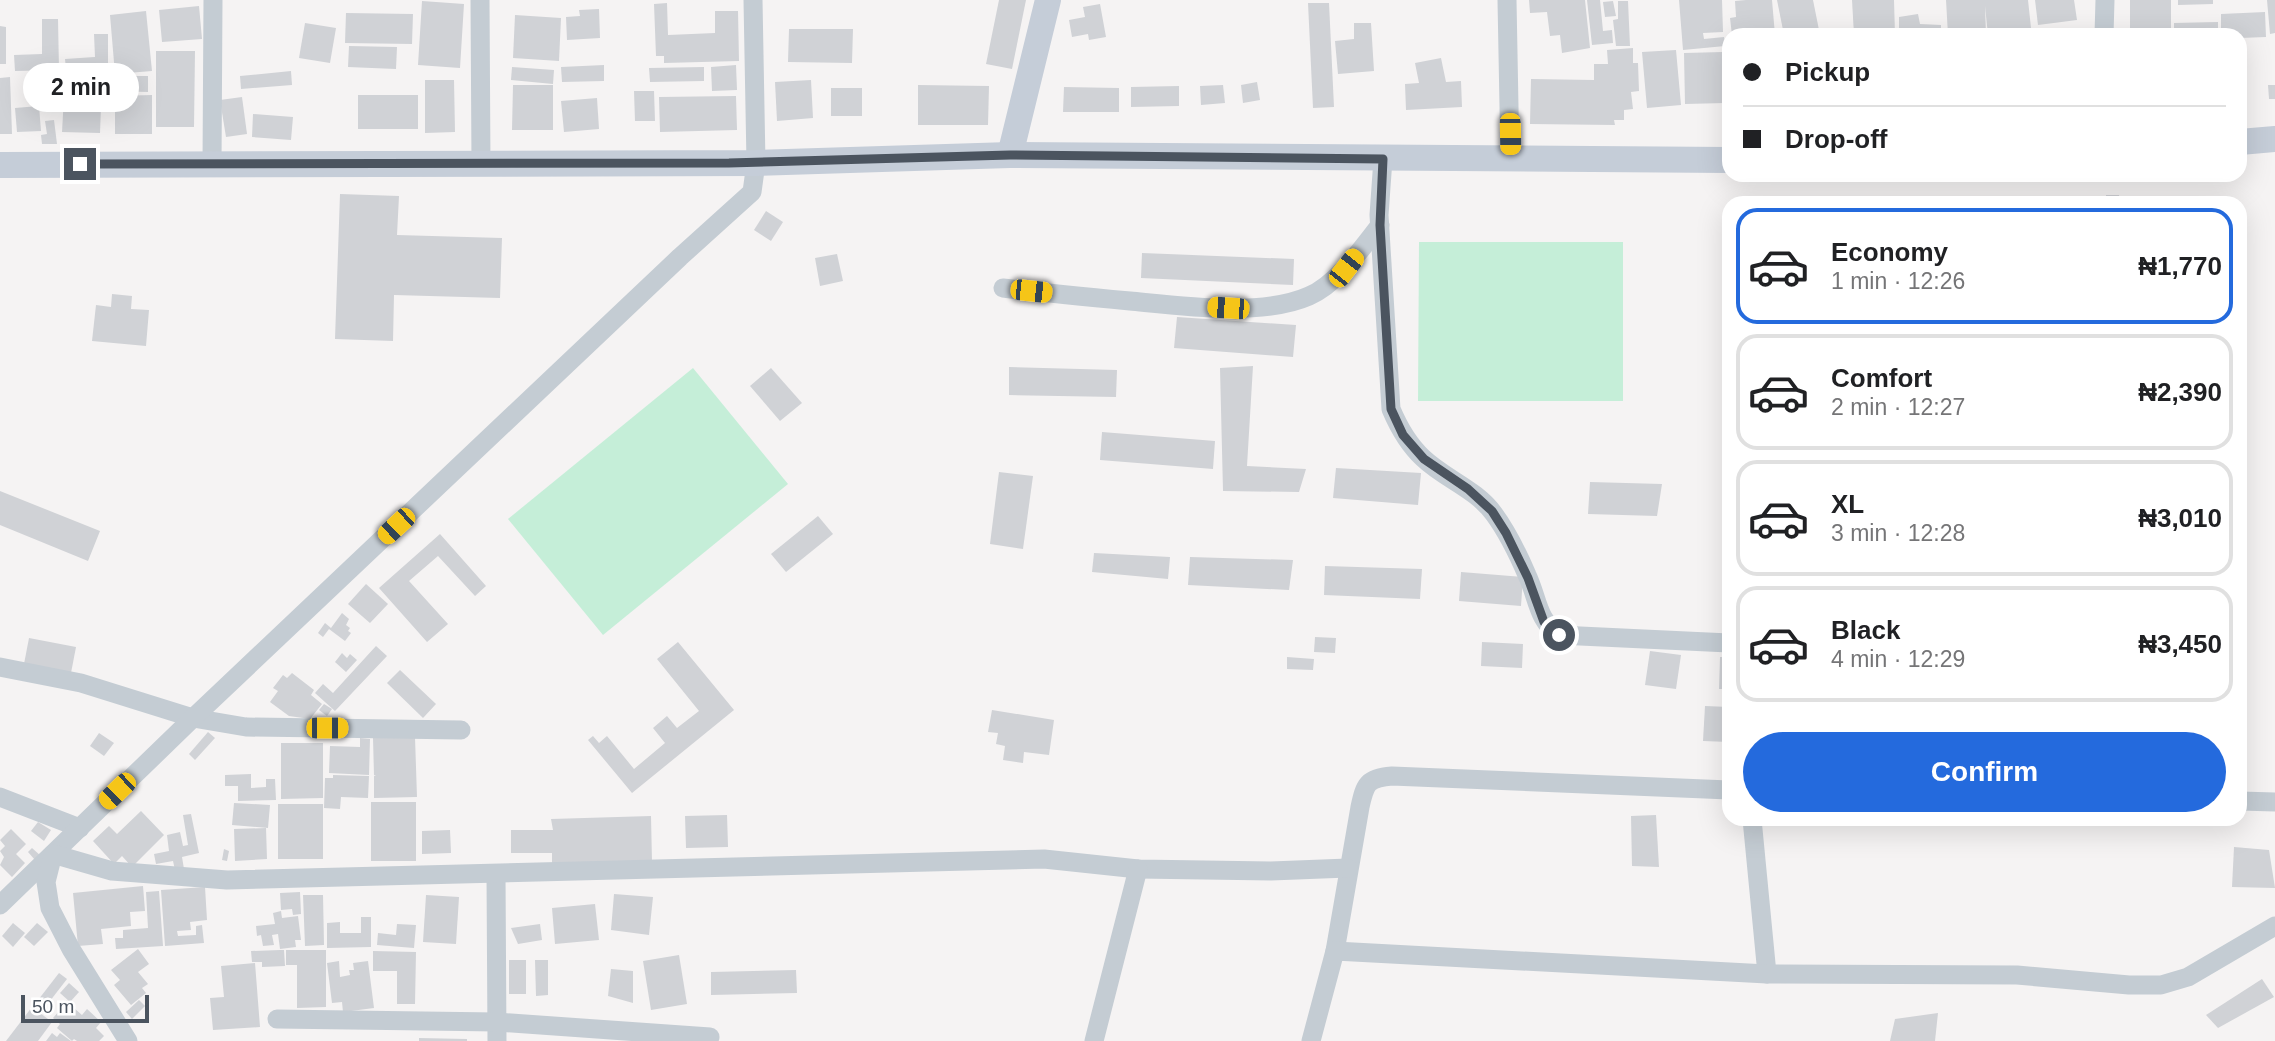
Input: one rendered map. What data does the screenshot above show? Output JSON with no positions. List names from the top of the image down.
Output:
{
  "scale_bar": "50 m",
  "page": {
    "banner": ["Pickup", "Drop-off"],
    "bubble": "2 min",
    "list": [
      {
        "name": "Economy",
        "note": "1 min · 12:26",
        "value": "₦1,770"
      },
      {
        "name": "Comfort",
        "note": "2 min · 12:27",
        "value": "₦2,390"
      },
      {
        "name": "XL",
        "note": "3 min · 12:28",
        "value": "₦3,010"
      },
      {
        "name": "Black",
        "note": "4 min · 12:29",
        "value": "₦3,450"
      }
    ],
    "buttons": "Confirm",
    "scale": "50 m"
  }
}
